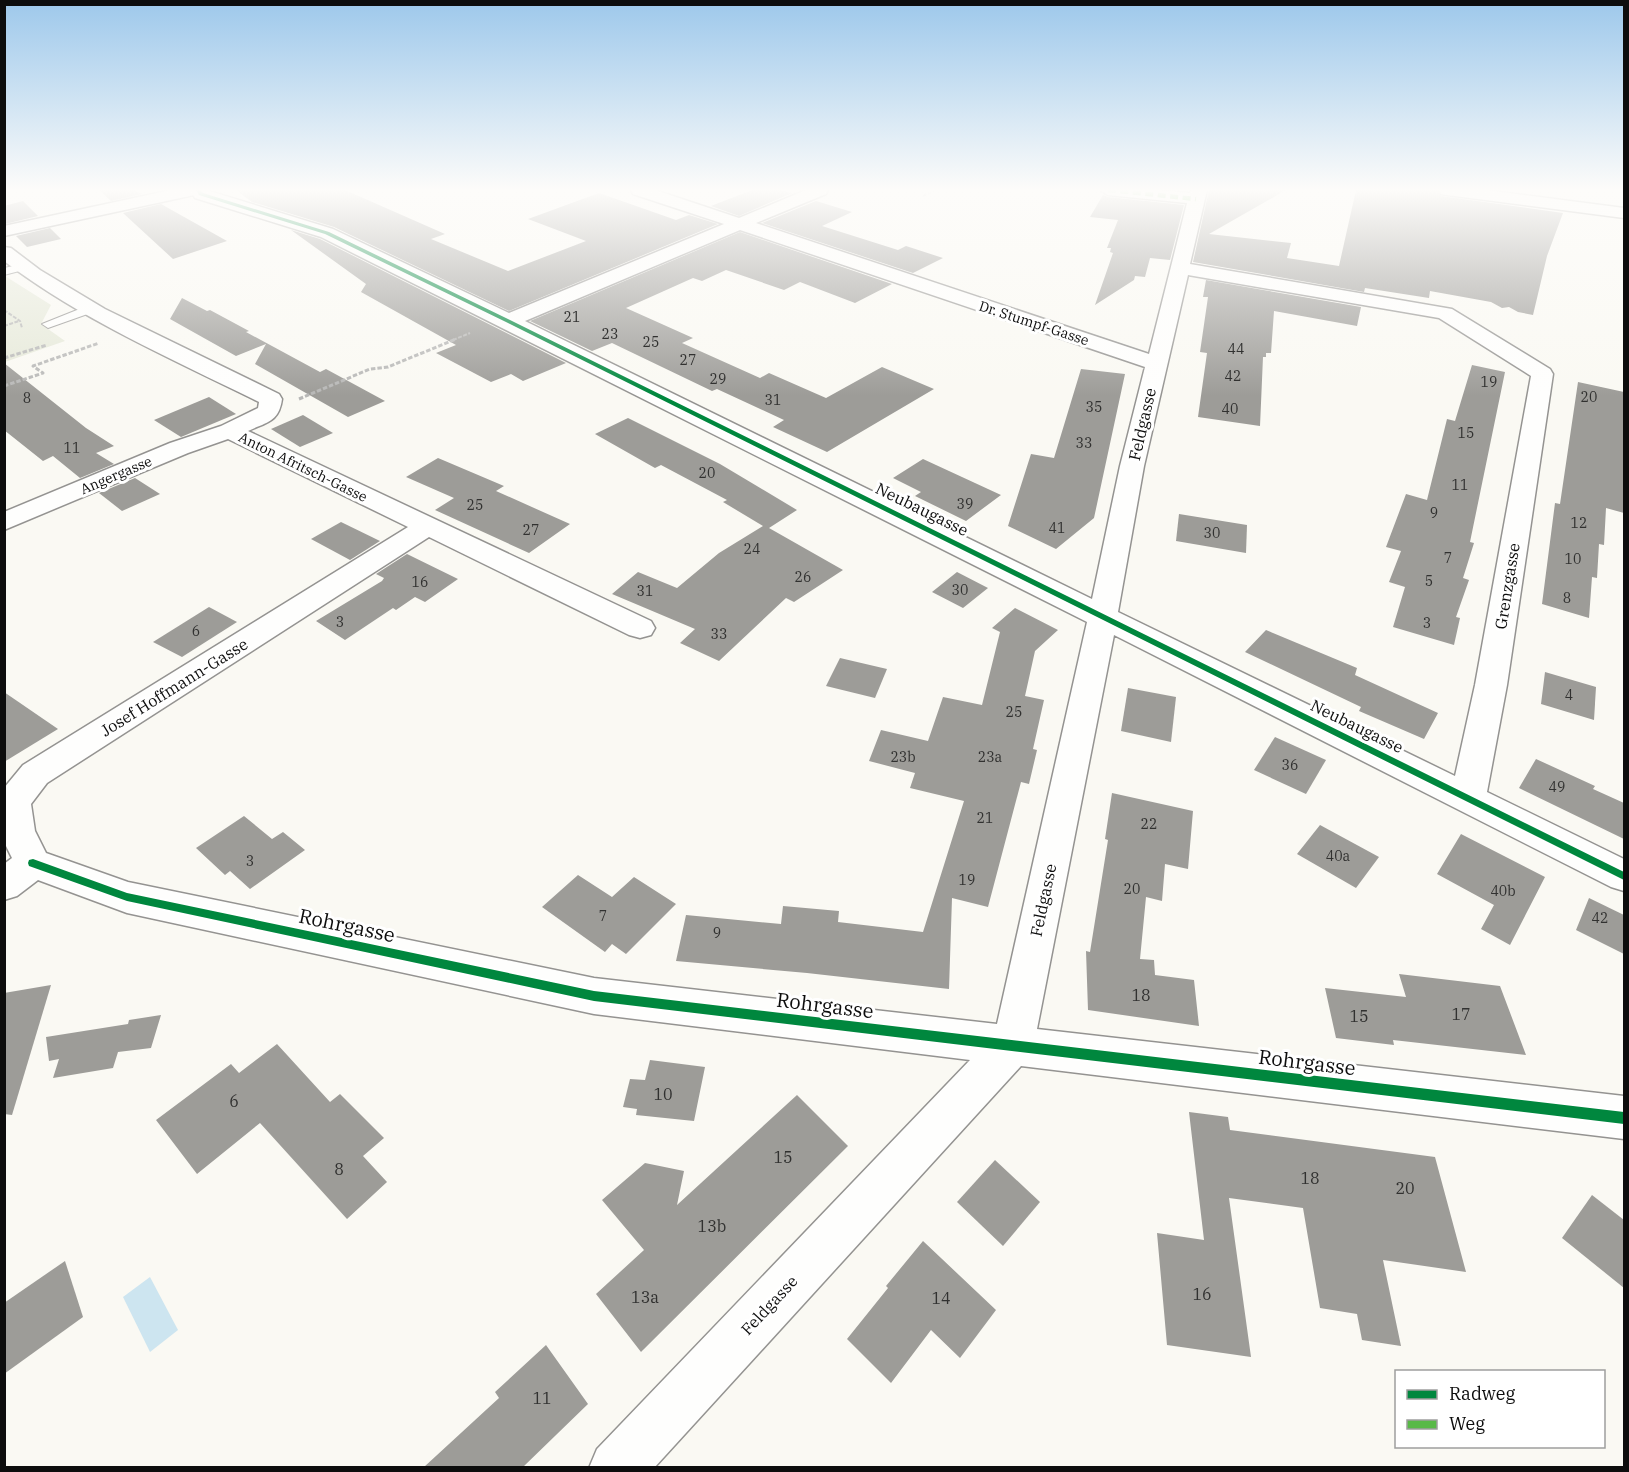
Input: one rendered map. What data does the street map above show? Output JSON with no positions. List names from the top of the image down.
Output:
{
  "streets": {
    "street": [
      "Dr. Stumpf-Gasse",
      "Feldgasse",
      "Anton Afritsch-Gasse",
      "Angergasse",
      "Neubaugasse",
      "Grenzgasse",
      "Josef Hoffmann-Gasse",
      "Rohrgasse"
    ]
  },
  "crossings": [
    ["Dr. Stumpf-Gasse", "Feldgasse"],
    ["Feldgasse", "Neubaugasse"],
    ["Feldgasse", "Rohrgasse"],
    ["Anton Afritsch-Gasse", "Angergasse"],
    ["Anton Afritsch-Gasse", "Josef Hoffmann-Gasse"],
    ["Neubaugasse", "Grenzgasse"],
    ["Josef Hoffmann-Gasse", "Rohrgasse"]
  ],
  "house_numbers": [
    "21",
    "23",
    "25",
    "44",
    "27",
    "42",
    "29",
    "19",
    "20",
    "8",
    "31",
    "35",
    "40",
    "15",
    "33",
    "11",
    "20",
    "11",
    "39",
    "25",
    "9",
    "12",
    "41",
    "27",
    "30",
    "24",
    "7",
    "10",
    "26",
    "5",
    "16",
    "30",
    "31",
    "8",
    "3",
    "3",
    "6",
    "33",
    "4",
    "25",
    "23b",
    "23a",
    "36",
    "49",
    "21",
    "22",
    "40a",
    "3",
    "19",
    "20",
    "40b",
    "7",
    "42",
    "9",
    "18",
    "17",
    "15",
    "10",
    "6",
    "15",
    "8",
    "18",
    "20",
    "13b",
    "16",
    "13a",
    "14",
    "11"
  ],
  "legend": ["Radweg", "Weg"]
}
